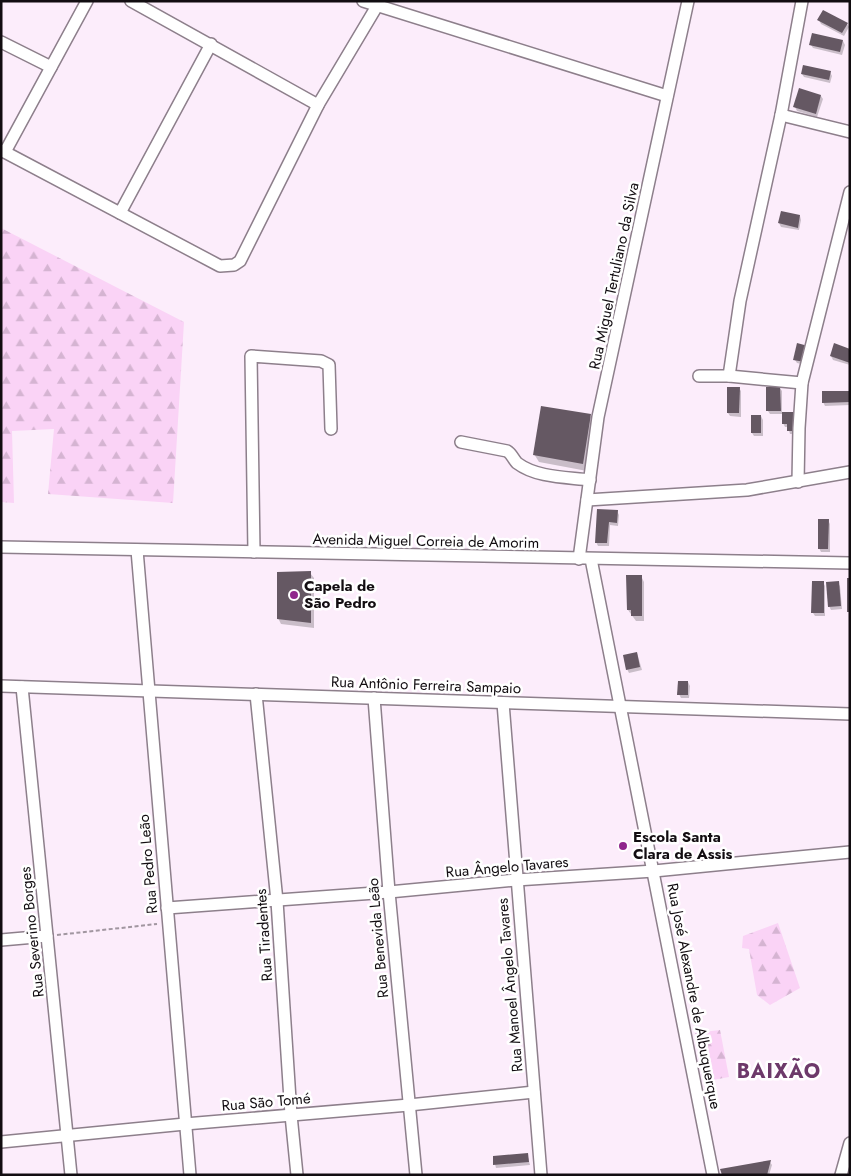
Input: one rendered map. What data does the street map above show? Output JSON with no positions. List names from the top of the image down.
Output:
{
  "streets": {
    "street": [
      "Rua Miguel Tertuliano da Silva",
      "Avenida Miguel Correia de Amorim",
      "Rua Antônio Ferreira Sampaio",
      "Rua Pedro Leão",
      "Rua Ângelo Tavares",
      "Rua Severino Borges",
      "Rua Tiradentes",
      "Rua Benevida Leão",
      "Rua Manoel Ângelo Tavares",
      "Rua José Alexandre de Albuquerque",
      "Rua São Tomé"
    ]
  },
  "crossings": [
    ["Rua Miguel Tertuliano da Silva", "Avenida Miguel Correia de Amorim"],
    ["Rua Miguel Tertuliano da Silva", "Rua José Alexandre de Albuquerque"],
    ["Avenida Miguel Correia de Amorim", "Rua Pedro Leão"],
    ["Avenida Miguel Correia de Amorim", "Rua José Alexandre de Albuquerque"],
    ["Rua Antônio Ferreira Sampaio", "Rua Pedro Leão"],
    ["Rua Antônio Ferreira Sampaio", "Rua Severino Borges"],
    ["Rua Antônio Ferreira Sampaio", "Rua Tiradentes"],
    ["Rua Antônio Ferreira Sampaio", "Rua Benevida Leão"],
    ["Rua Antônio Ferreira Sampaio", "Rua Manoel Ângelo Tavares"],
    ["Rua Antônio Ferreira Sampaio", "Rua José Alexandre de Albuquerque"],
    ["Rua Pedro Leão", "Rua Ângelo Tavares"],
    ["Rua Pedro Leão", "Rua São Tomé"],
    ["Rua Ângelo Tavares", "Rua Tiradentes"],
    ["Rua Ângelo Tavares", "Rua Benevida Leão"],
    ["Rua Ângelo Tavares", "Rua Manoel Ângelo Tavares"],
    ["Rua Ângelo Tavares", "Rua José Alexandre de Albuquerque"],
    ["Rua Severino Borges", "Rua São Tomé"],
    ["Rua Tiradentes", "Rua São Tomé"],
    ["Rua Benevida Leão", "Rua São Tomé"],
    ["Rua Manoel Ângelo Tavares", "Rua São Tomé"]
  ],
  "districts": ["BAIXÃO"],
  "places": ["Capela de São Pedro", "Escola Santa Clara de Assis"]
}
